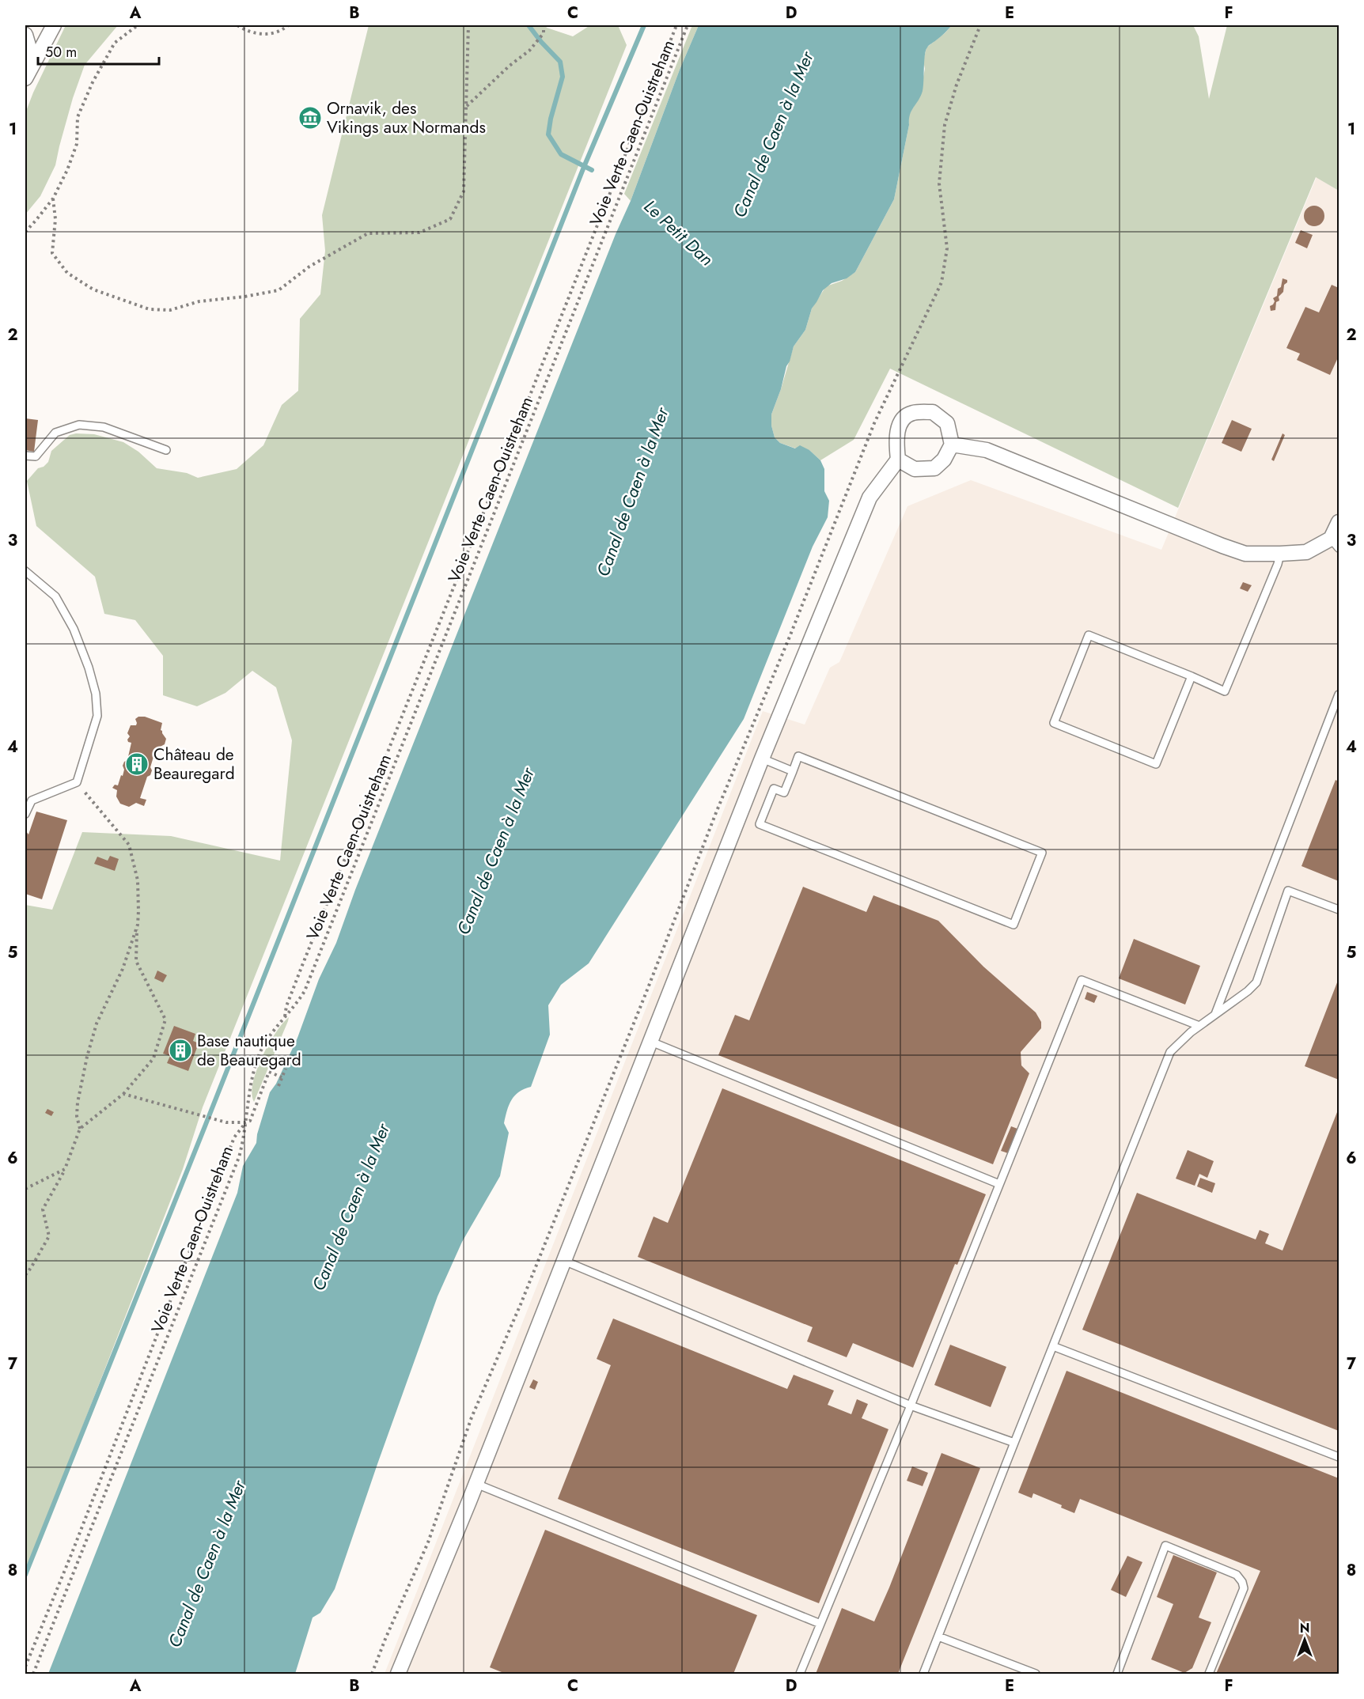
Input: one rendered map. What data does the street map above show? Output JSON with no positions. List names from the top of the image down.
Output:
{
  "streets": {
    "path": ["Voie Verte Caen-Ouistreham"]
  },
  "water": ["Canal de Caen à la Mer", "Le Petit Dan"],
  "places": {
    "museum": ["Ornavik, des Vikings aux Normands"],
    "building": ["Château de Beauregard", "Base nautique de Beauregard"]
  },
  "scale_bar": "50 m",
  "north": "top",
  "grid": {
    "columns": [
      "A",
      "B",
      "C",
      "D",
      "E",
      "F"
    ],
    "rows": [
      "1",
      "2",
      "3",
      "4",
      "5",
      "6",
      "7",
      "8"
    ]
  }
}
